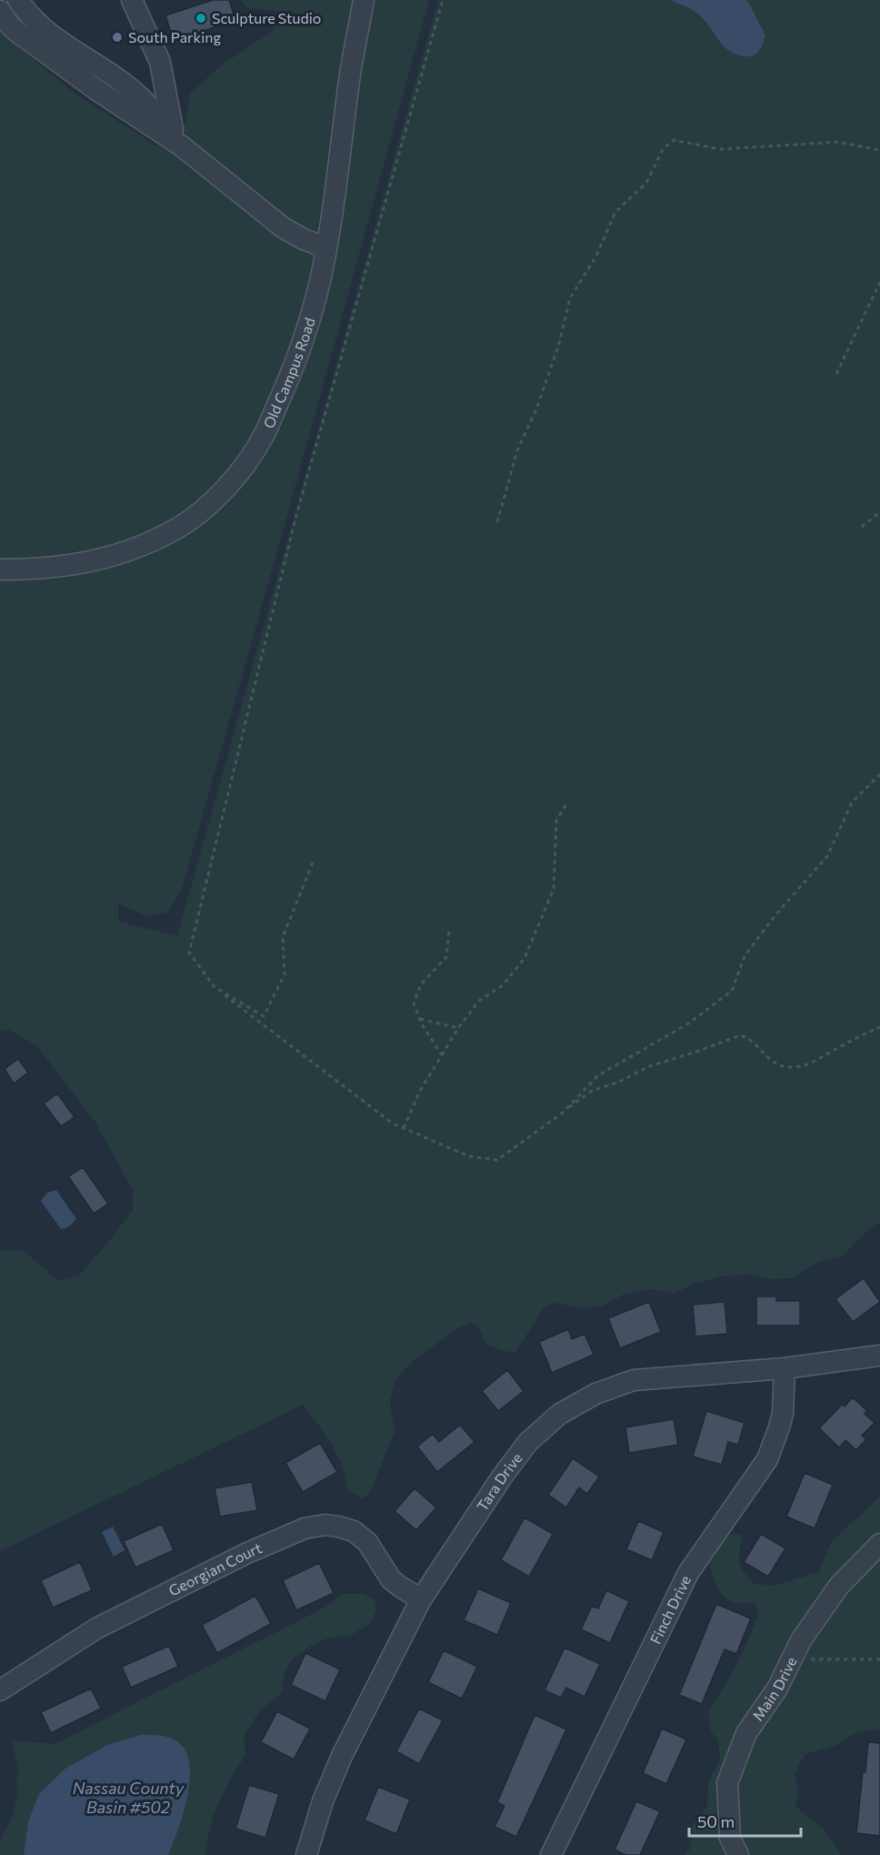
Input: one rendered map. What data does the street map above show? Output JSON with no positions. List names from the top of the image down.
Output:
{
  "streets": {
    "street": [
      "Old Campus Road",
      "Tara Drive",
      "Georgian Court",
      "Finch Drive",
      "Main Drive"
    ]
  },
  "crossings": [
    ["Tara Drive", "Georgian Court"],
    ["Tara Drive", "Finch Drive"]
  ],
  "water": ["Nassau County Basin #502"],
  "places": ["Sculpture Studio", "South Parking"],
  "scale_bar": "50 m"
}
